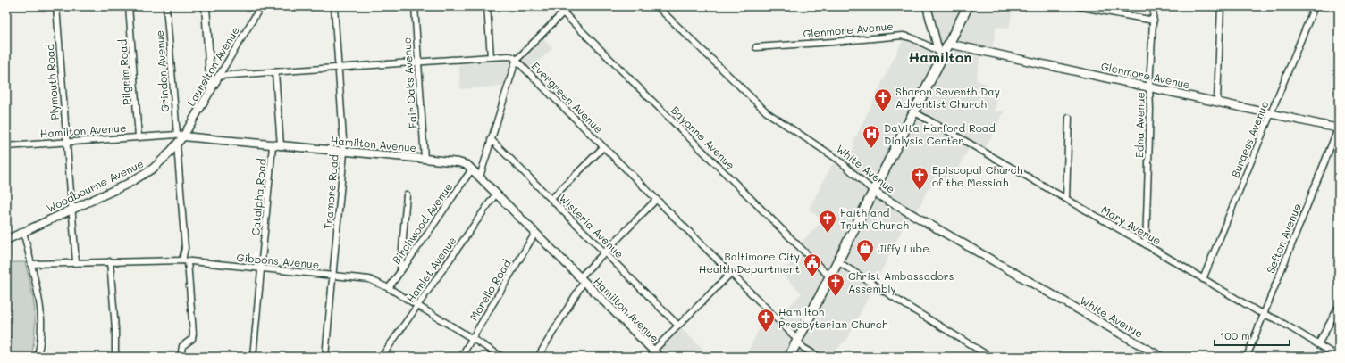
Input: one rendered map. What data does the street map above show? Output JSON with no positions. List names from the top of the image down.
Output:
{
  "streets": {
    "street": [
      "Glenmore Avenue",
      "Laurelton Avenue",
      "Grindon Avenue",
      "Pilgrim Road",
      "Plymouth Road",
      "Fair Oaks Avenue",
      "Evergreen Avenue",
      "Edna Avenue",
      "Hamilton Avenue",
      "Bayonne Avenue",
      "Burgess Avenue",
      "White Avenue",
      "Woodbourne Avenue",
      "Tramore Road",
      "Catalpha Road",
      "Birchwood Avenue",
      "Mary Avenue",
      "Wisteria Avenue",
      "Sefton Avenue",
      "Gibbons Avenue",
      "Hamlet Avenue",
      "Morello Road"
    ]
  },
  "crossings": [
    ["Glenmore Avenue", "Edna Avenue"],
    ["Glenmore Avenue", "Burgess Avenue"],
    ["Glenmore Avenue", "Sefton Avenue"],
    ["Laurelton Avenue", "Grindon Avenue"],
    ["Laurelton Avenue", "Evergreen Avenue"],
    ["Laurelton Avenue", "Hamilton Avenue"],
    ["Laurelton Avenue", "Woodbourne Avenue"],
    ["Grindon Avenue", "Hamilton Avenue"],
    ["Grindon Avenue", "Woodbourne Avenue"],
    ["Pilgrim Road", "Hamilton Avenue"],
    ["Plymouth Road", "Hamilton Avenue"],
    ["Plymouth Road", "Woodbourne Avenue"],
    ["Plymouth Road", "Gibbons Avenue"],
    ["Fair Oaks Avenue", "Evergreen Avenue"],
    ["Fair Oaks Avenue", "Hamilton Avenue"],
    ["Evergreen Avenue", "Tramore Road"],
    ["Edna Avenue", "Mary Avenue"],
    ["Hamilton Avenue", "Woodbourne Avenue"],
    ["Hamilton Avenue", "Tramore Road"],
    ["Hamilton Avenue", "Catalpha Road"],
    ["Hamilton Avenue", "Birchwood Avenue"],
    ["Hamilton Avenue", "Hamlet Avenue"],
    ["Hamilton Avenue", "Morello Road"],
    ["Burgess Avenue", "Mary Avenue"],
    ["Tramore Road", "Gibbons Avenue"],
    ["Catalpha Road", "Gibbons Avenue"],
    ["Birchwood Avenue", "Gibbons Avenue"],
    ["Mary Avenue", "Sefton Avenue"],
    ["Gibbons Avenue", "Hamlet Avenue"],
    ["Gibbons Avenue", "Morello Road"]
  ],
  "districts": ["Hamilton"],
  "places": {
    "church": [
      "Sharon Seventh Day Adventist Church",
      "Episcopal Church of the Messiah",
      "Faith and Truth Church",
      "Christ Ambassadors Assembly",
      "Hamilton Presbyterian Church"
    ],
    "hospital": ["DaVita Harford Road Dialysis Center"],
    "shop": ["Jiffy Lube"],
    "public building": ["Baltimore City Health Department"]
  },
  "scale_bar": "100 m"
}
